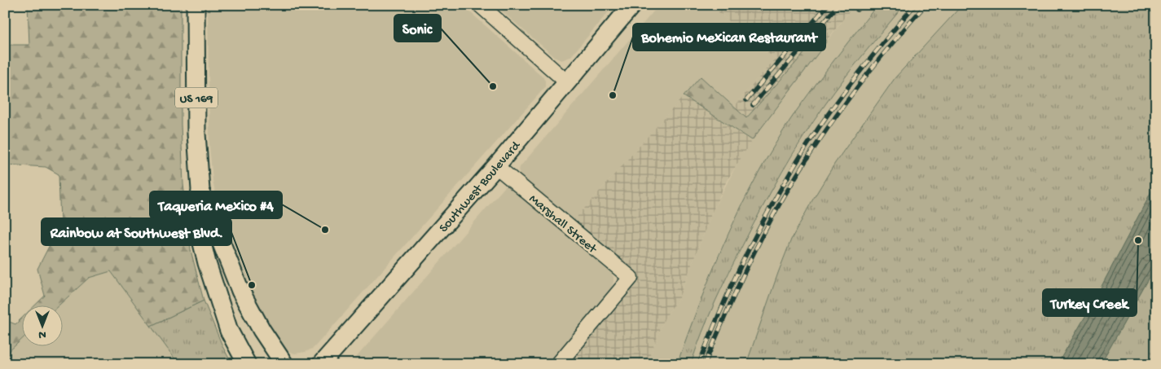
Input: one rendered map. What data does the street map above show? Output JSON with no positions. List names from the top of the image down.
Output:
{
  "streets": {
    "main road": ["US 169", "Southwest Boulevard"],
    "street": ["Marshall Street"]
  },
  "crossings": [
    ["Southwest Boulevard", "Marshall Street"]
  ],
  "places": [
    "Sonic",
    "Bohemio Mexican Restaurant",
    "Taqueria Mexico #4",
    "Turkey Creek",
    "Rainbow at Southwest Blvd."
  ],
  "north": "bottom"
}
